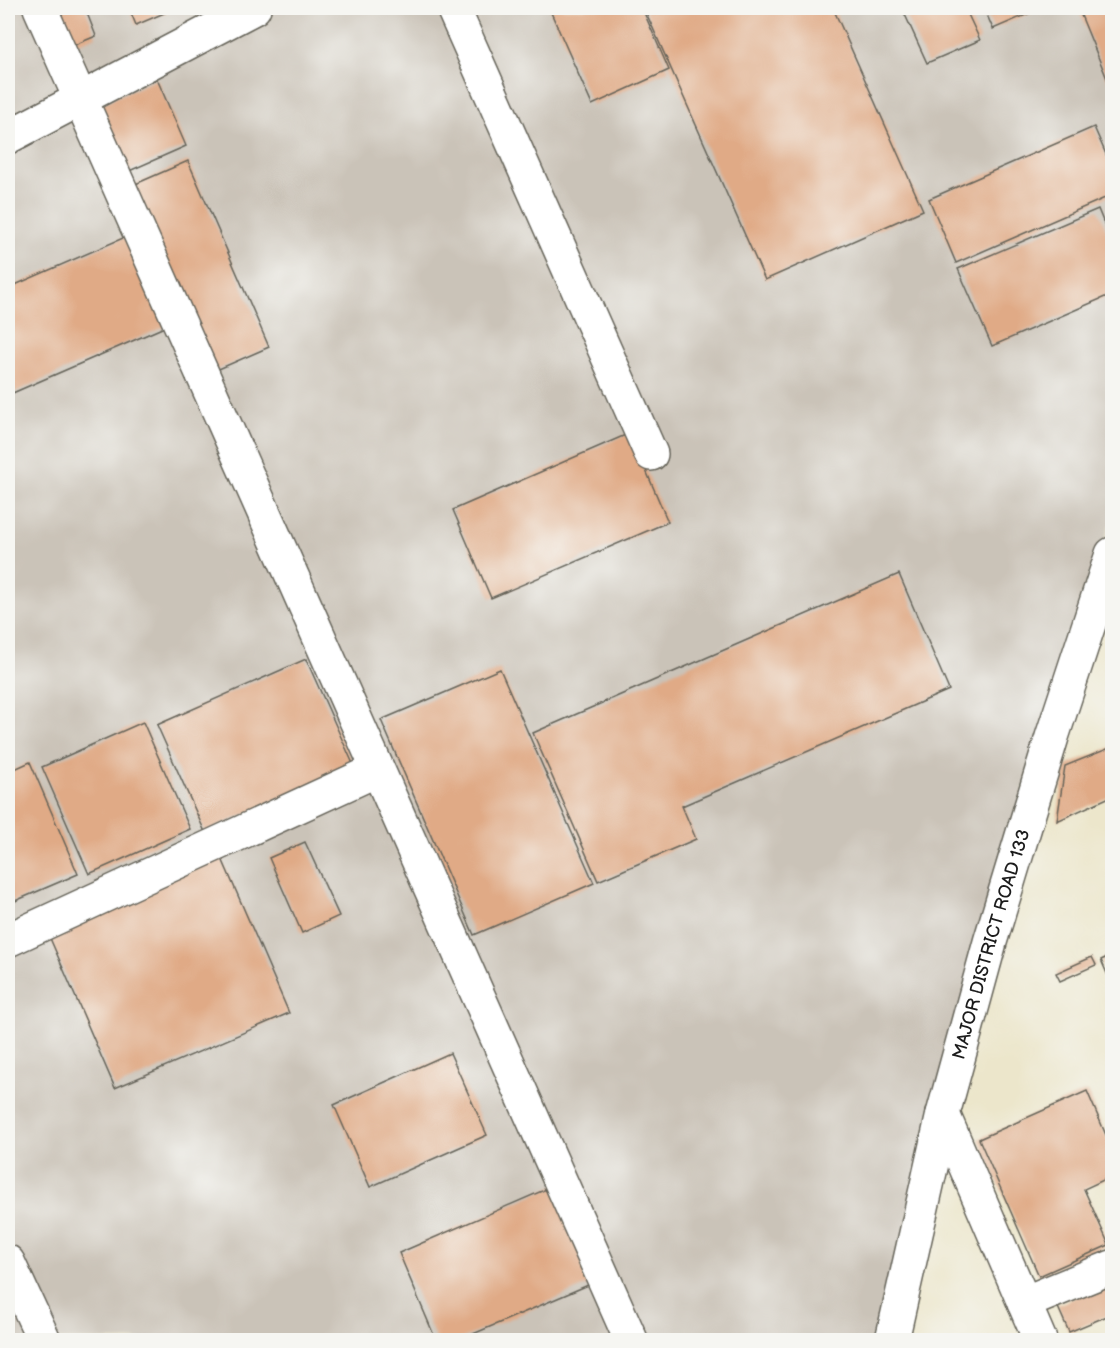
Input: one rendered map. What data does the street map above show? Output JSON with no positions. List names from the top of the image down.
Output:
{
  "streets": {
    "main road": ["MAJOR DISTRICT ROAD 133"]
  }
}
